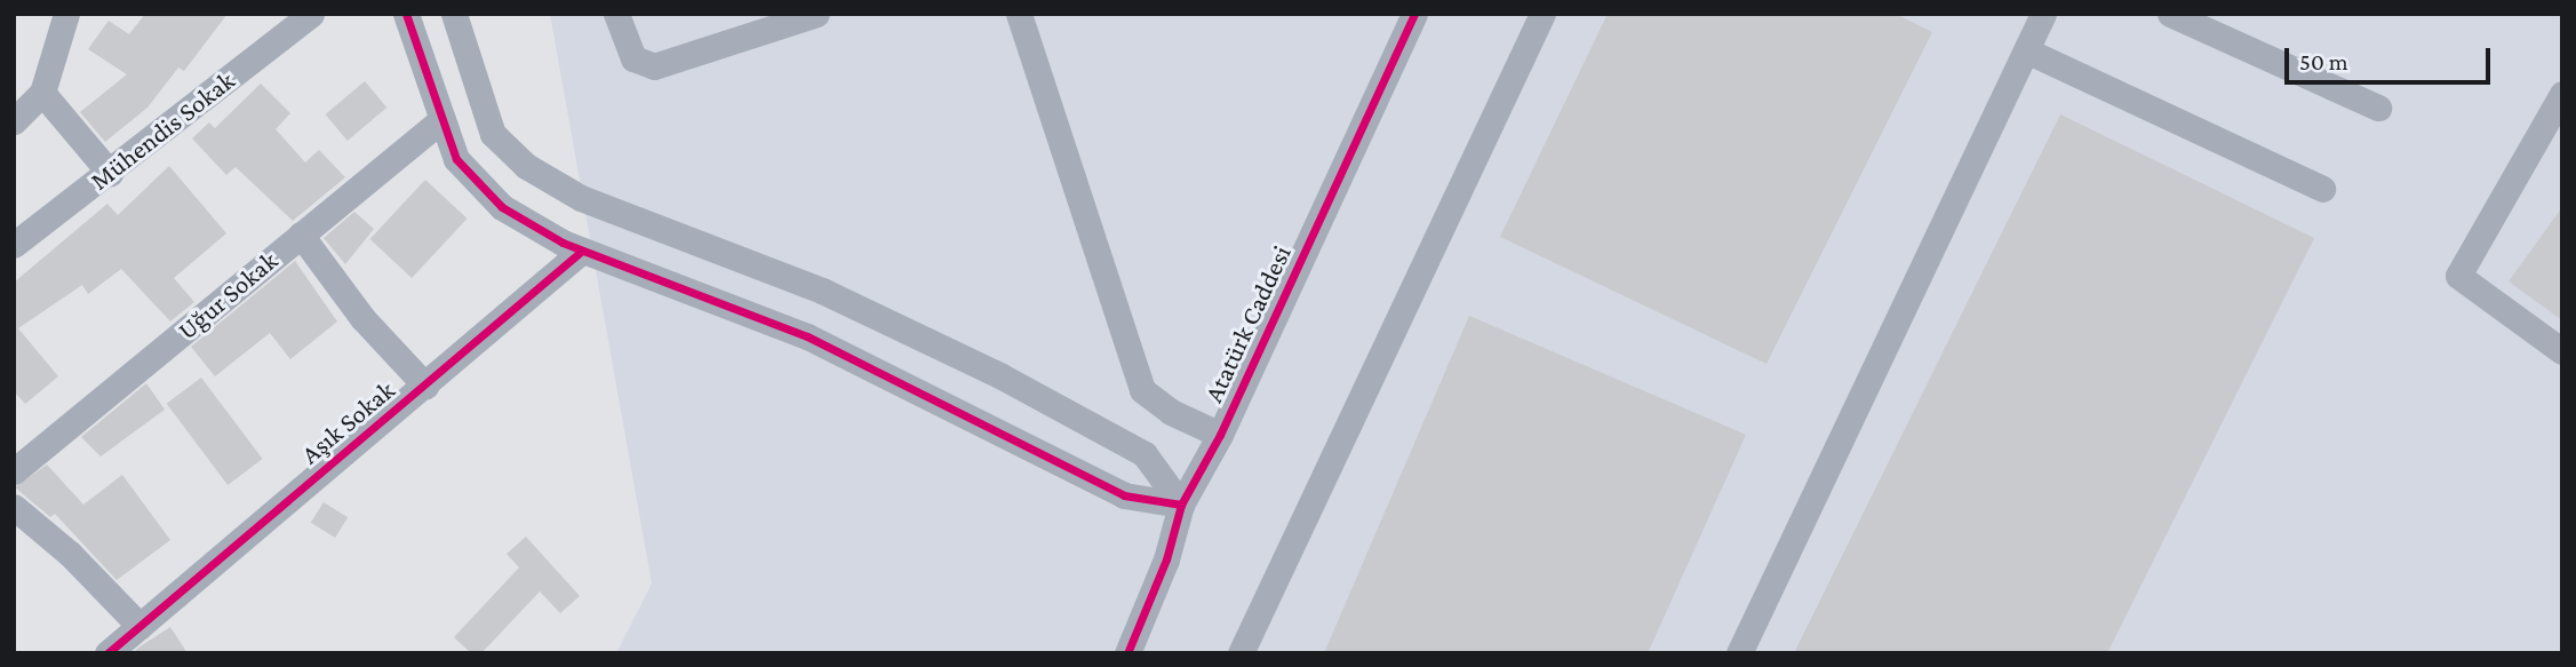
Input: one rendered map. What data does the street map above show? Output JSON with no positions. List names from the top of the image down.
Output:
{
  "streets": {
    "street": [
      "Mühendis Sokak",
      "Uğur Sokak",
      "Atatürk Caddesi",
      "Aşık Sokak"
    ]
  },
  "scale_bar": "50 m"
}
